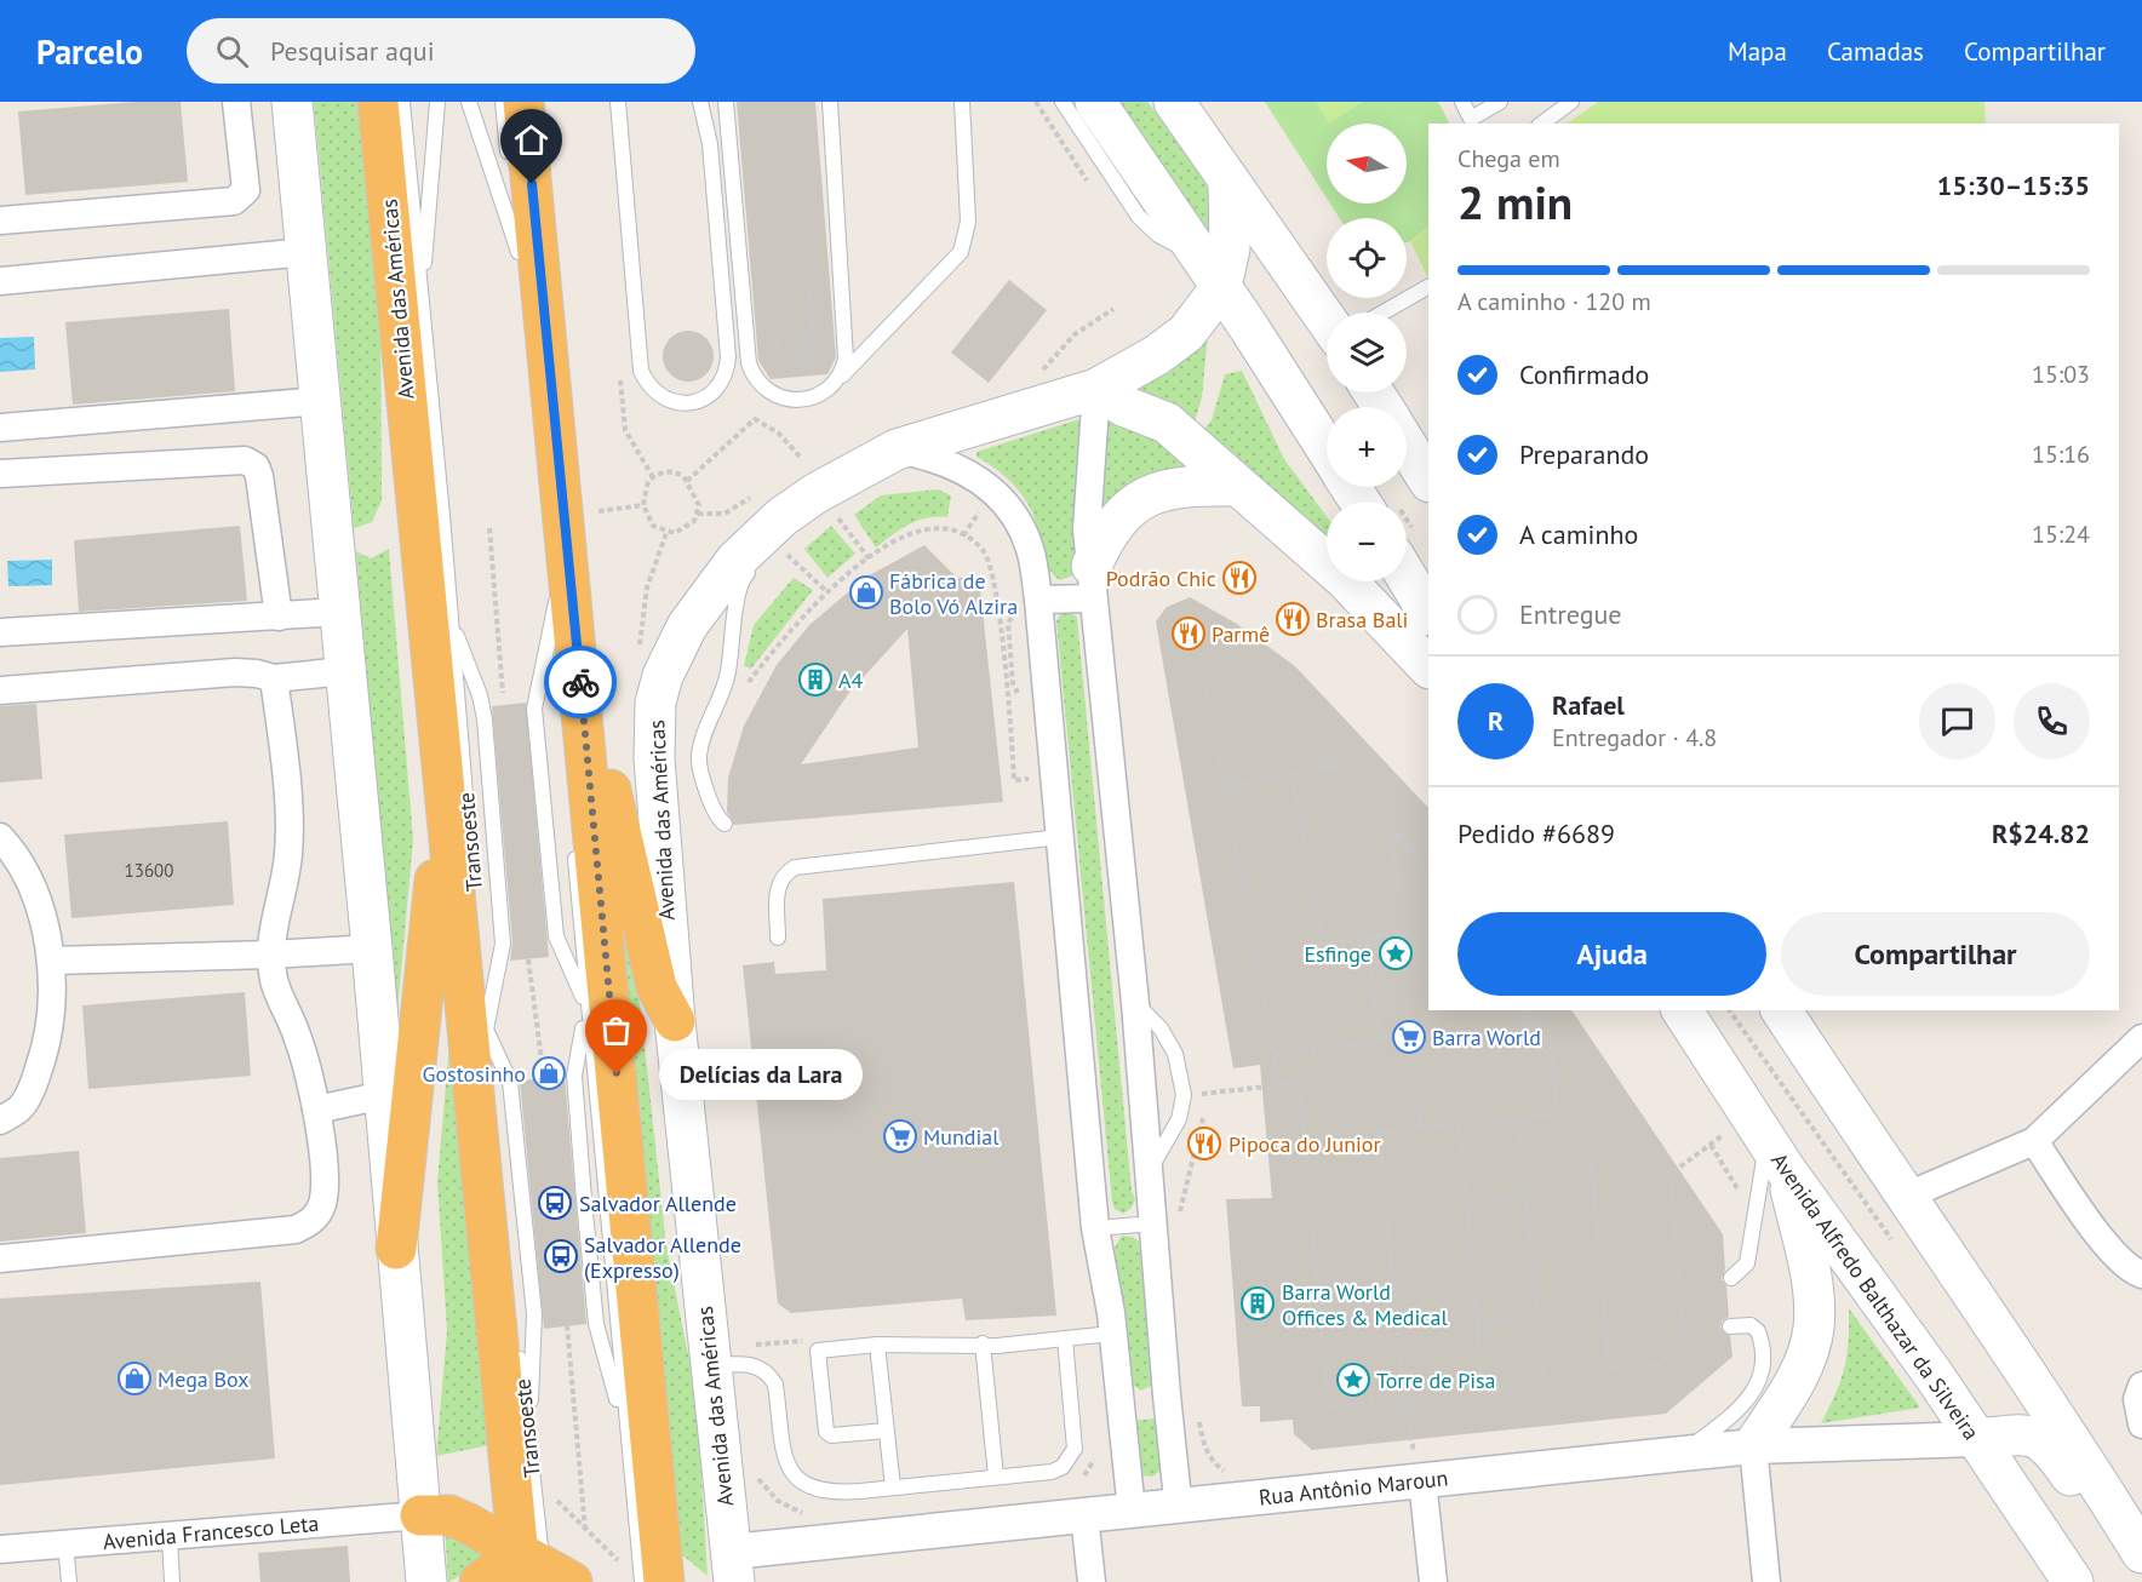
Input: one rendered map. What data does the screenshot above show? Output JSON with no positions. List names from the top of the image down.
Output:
{
  "streets": {
    "highway": ["Avenida das Américas"],
    "main road": ["Avenida Alfredo Balthazar da Silveira"],
    "street": ["Rua Antônio Maroun", "Avenida Francesco Leta"],
    "lane": ["Transoeste"]
  },
  "crossings": [
    ["Avenida das Américas", "Transoeste"],
    ["Avenida das Américas", "Rua Antônio Maroun"],
    ["Avenida Alfredo Balthazar da Silveira", "Rua Antônio Maroun"]
  ],
  "places": {
    "restaurant": [
      "Podrão Chic",
      "Brasa Bali",
      "Parmê",
      "Pipoca do Junior"
    ],
    "shop": ["Fábrica de Bolo Vó Alzira", "Gostosinho", "Mega Box"],
    "building": ["A4", "Barra World Offices & Medical"],
    "place": ["Esfinge", "Torre de Pisa"],
    "supermarket": ["Barra World", "Mundial"],
    "other": ["Delícias da Lara"],
    "bus stop": ["Salvador Allende", "Salvador Allende (Expresso)"]
  },
  "house_numbers": ["13600"],
  "north": "left",
  "page": {
    "header": "Parcelo",
    "search": "Pesquisar aqui",
    "nav": ["Mapa", "Camadas", "Compartilhar"],
    "map_buttons": ["+", "−"],
    "heading": ["2 min", "Chega em", "15:30–15:35"],
    "panel": [
      "Rafael",
      "Entregador · 4.8",
      "Pedido #6689",
      "R$24.82"
    ],
    "bar": "A caminho · 120 m",
    "list": [
      ["Confirmado", "15:03"],
      ["Preparando", "15:16"],
      ["A caminho", "15:24"],
      "Entregue"
    ],
    "round": "R",
    "buttons": ["Ajuda", "Compartilhar"],
    "bubble": "Delícias da Lara"
  }
}
